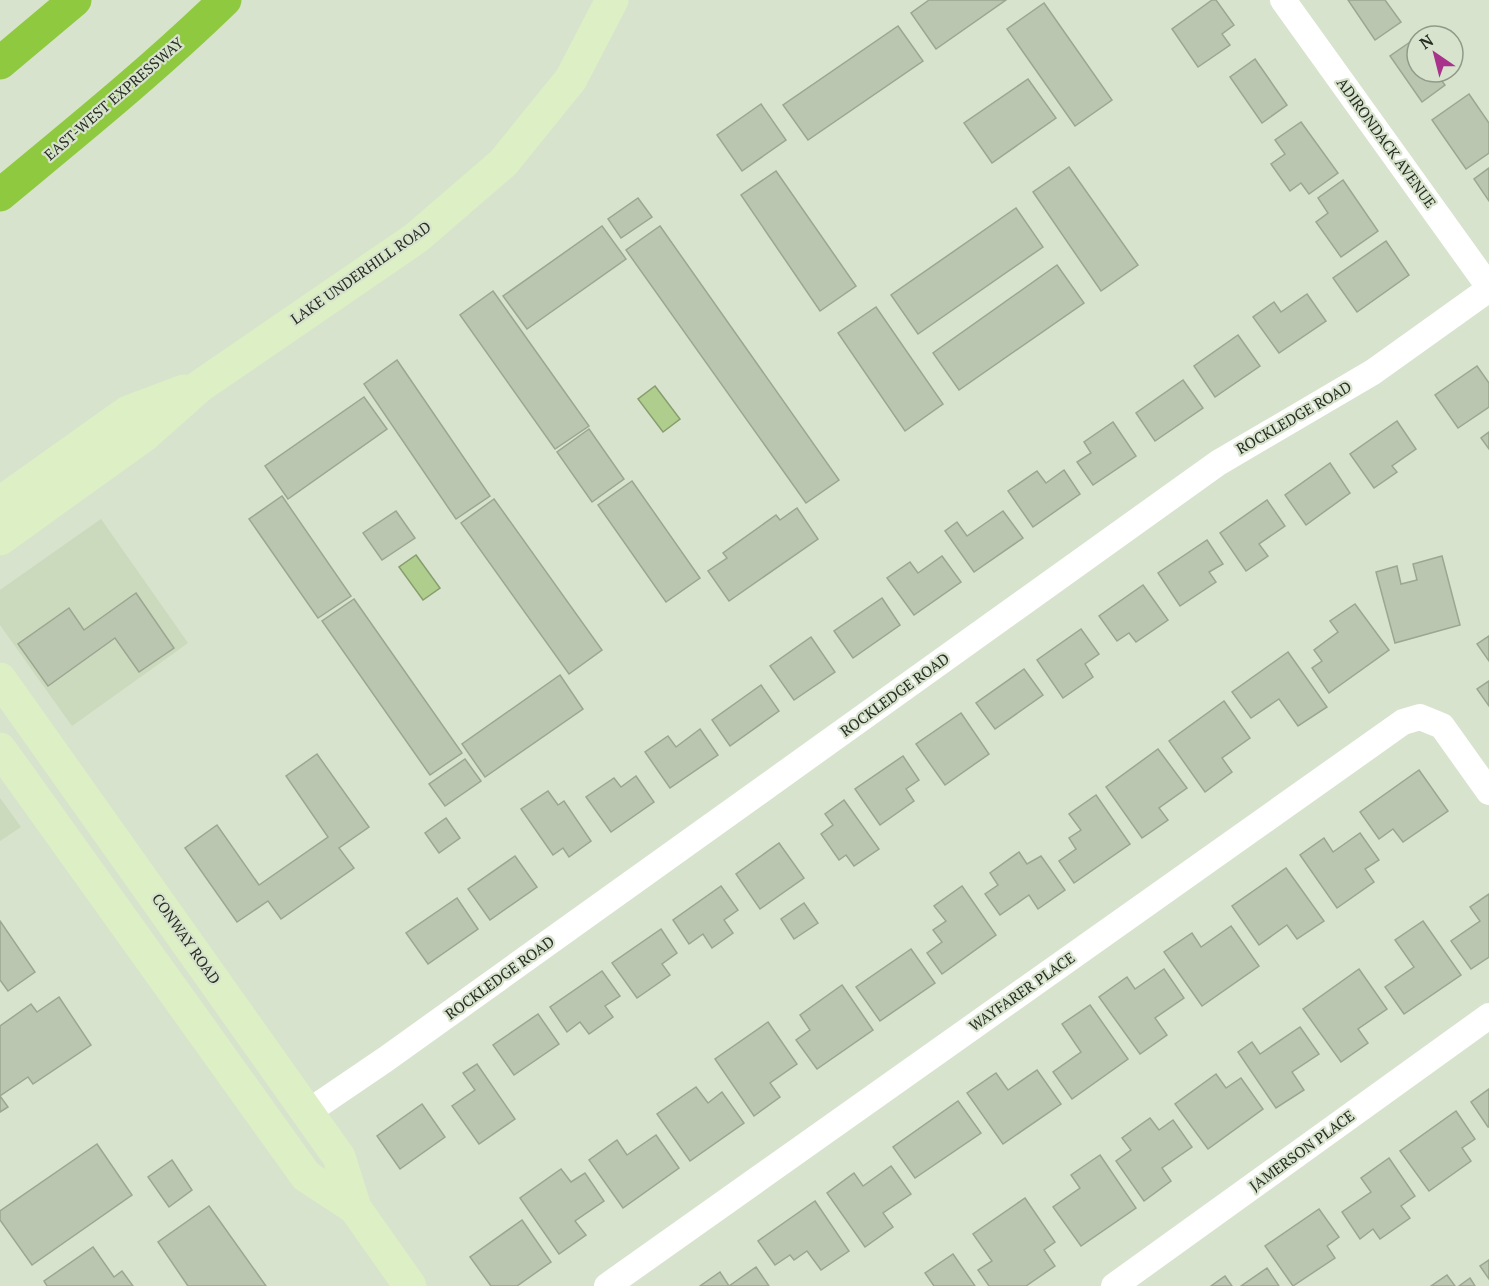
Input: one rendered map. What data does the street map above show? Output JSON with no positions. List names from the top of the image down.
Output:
{
  "streets": {
    "highway": ["EAST-WEST EXPRESSWAY"],
    "main road": ["LAKE UNDERHILL ROAD", "CONWAY ROAD"],
    "street": [
      "ADIRONDACK AVENUE",
      "ROCKLEDGE ROAD",
      "WAYFARER PLACE",
      "JAMERSON PLACE"
    ]
  },
  "crossings": [
    ["ADIRONDACK AVENUE", "ROCKLEDGE ROAD"],
    ["ROCKLEDGE ROAD", "CONWAY ROAD"]
  ],
  "north": "top left"
}
